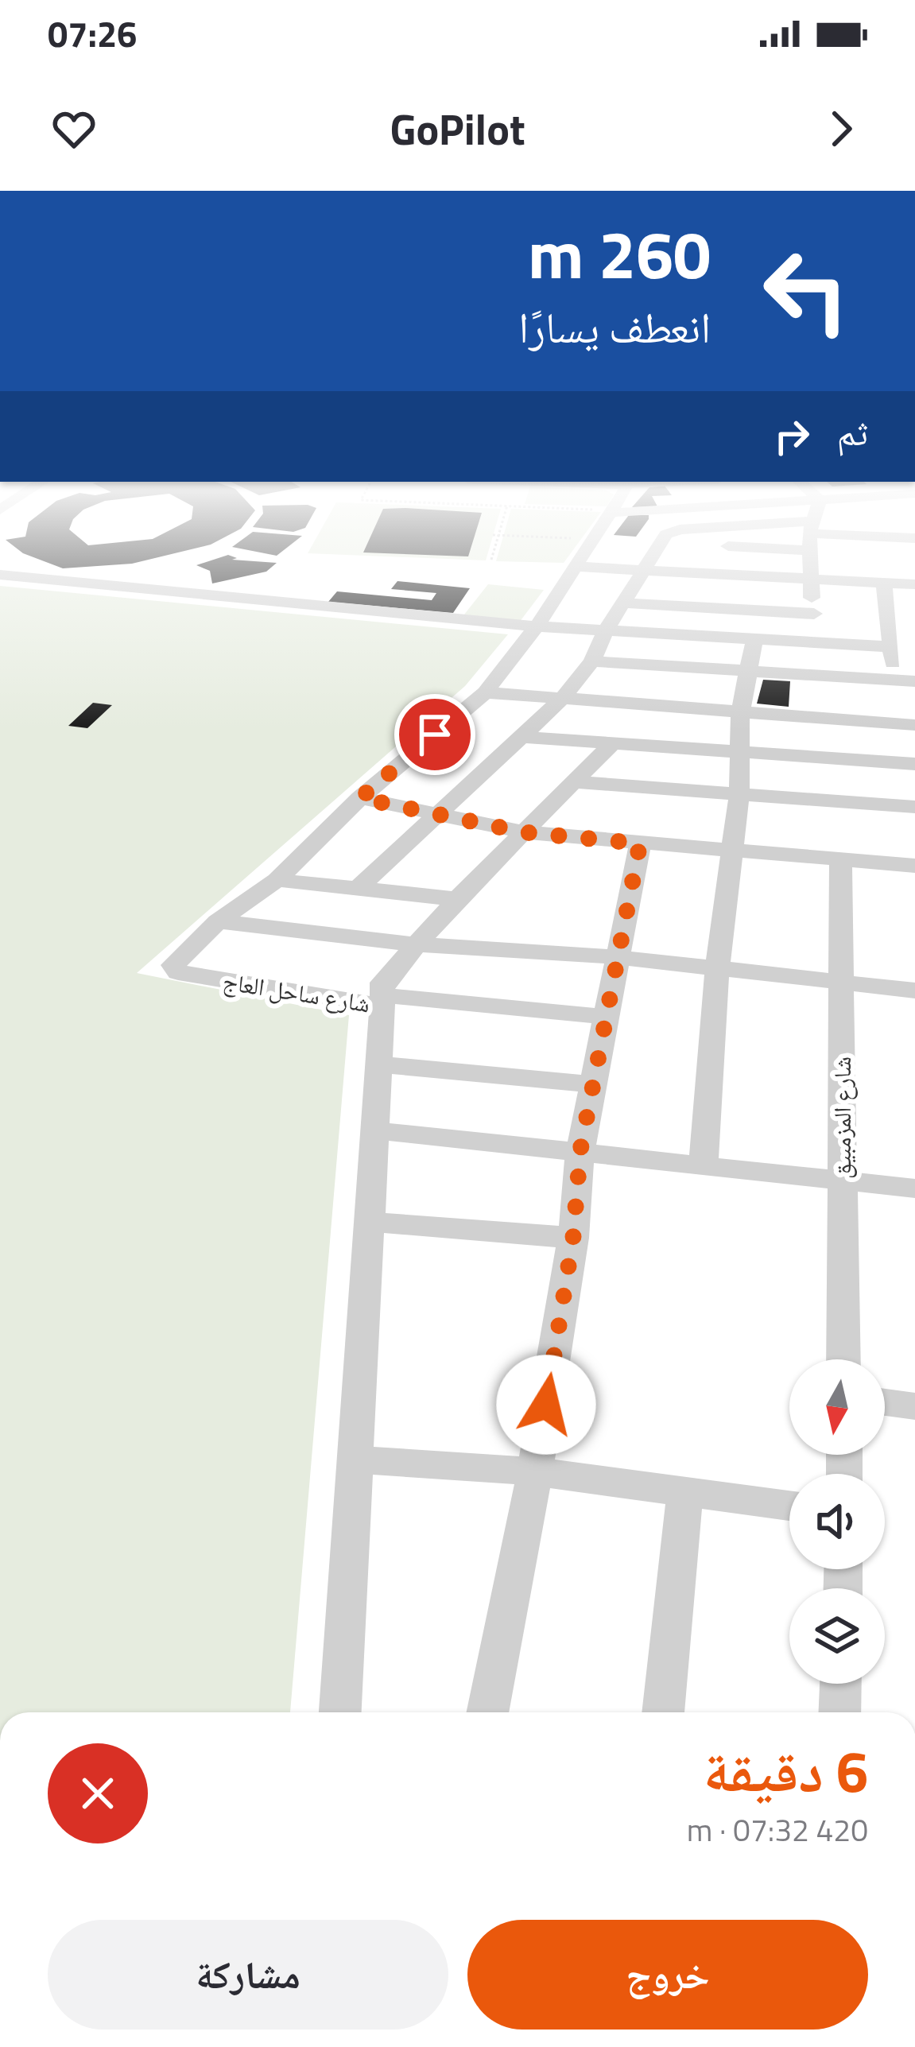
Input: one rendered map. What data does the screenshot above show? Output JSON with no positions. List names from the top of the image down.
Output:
{
  "streets": {
    "street": ["شارع ساحل العاج", "شارع المزمبيق"]
  },
  "north": "bottom",
  "page": {
    "status": "07:26",
    "header": "GoPilot",
    "turn": ["260 m", "انعطف يسارًا"],
    "then": "ثم",
    "heading": ["6 دقيقة", "420 m · 07:32"],
    "buttons": ["خروج", "مشاركة"]
  }
}
